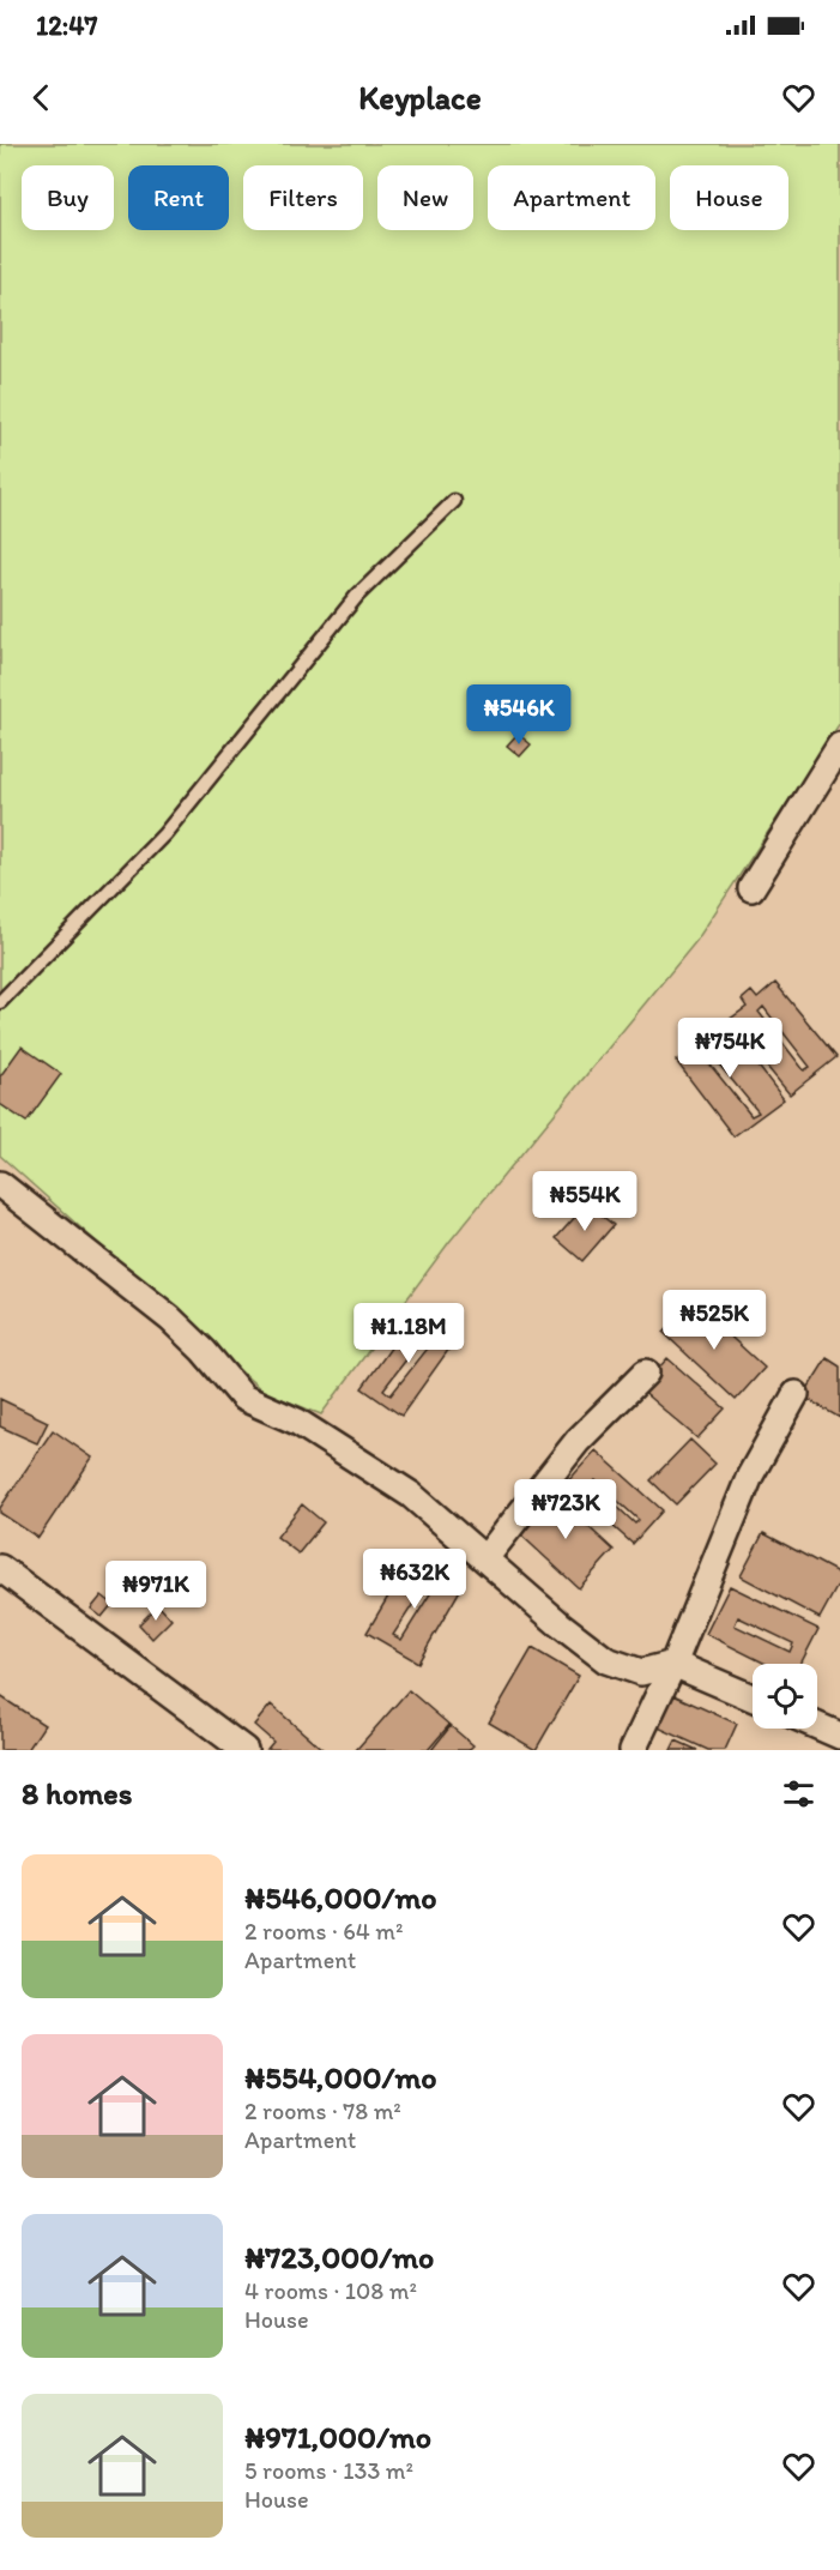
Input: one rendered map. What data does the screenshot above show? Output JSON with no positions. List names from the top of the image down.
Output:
{
  "page": {
    "status": "12:47",
    "header": "Keyplace",
    "chip": [
      "Buy",
      "Rent",
      "Filters",
      "New",
      "Apartment",
      "House"
    ],
    "price": [
      "₦546K",
      "₦754K",
      "₦554K",
      "₦525K",
      "₦1.18M",
      "₦723K",
      "₦632K",
      "₦971K"
    ],
    "heading": "8 homes",
    "list": [
      {
        "name": "₦546,000/mo",
        "note": "2 rooms · 64 m² · Apartment"
      },
      {
        "name": "₦554,000/mo",
        "note": "2 rooms · 78 m² · Apartment"
      },
      {
        "name": "₦723,000/mo",
        "note": "4 rooms · 108 m² · House"
      },
      {
        "name": "₦971,000/mo",
        "note": "5 rooms · 133 m² · House"
      }
    ]
  }
}
